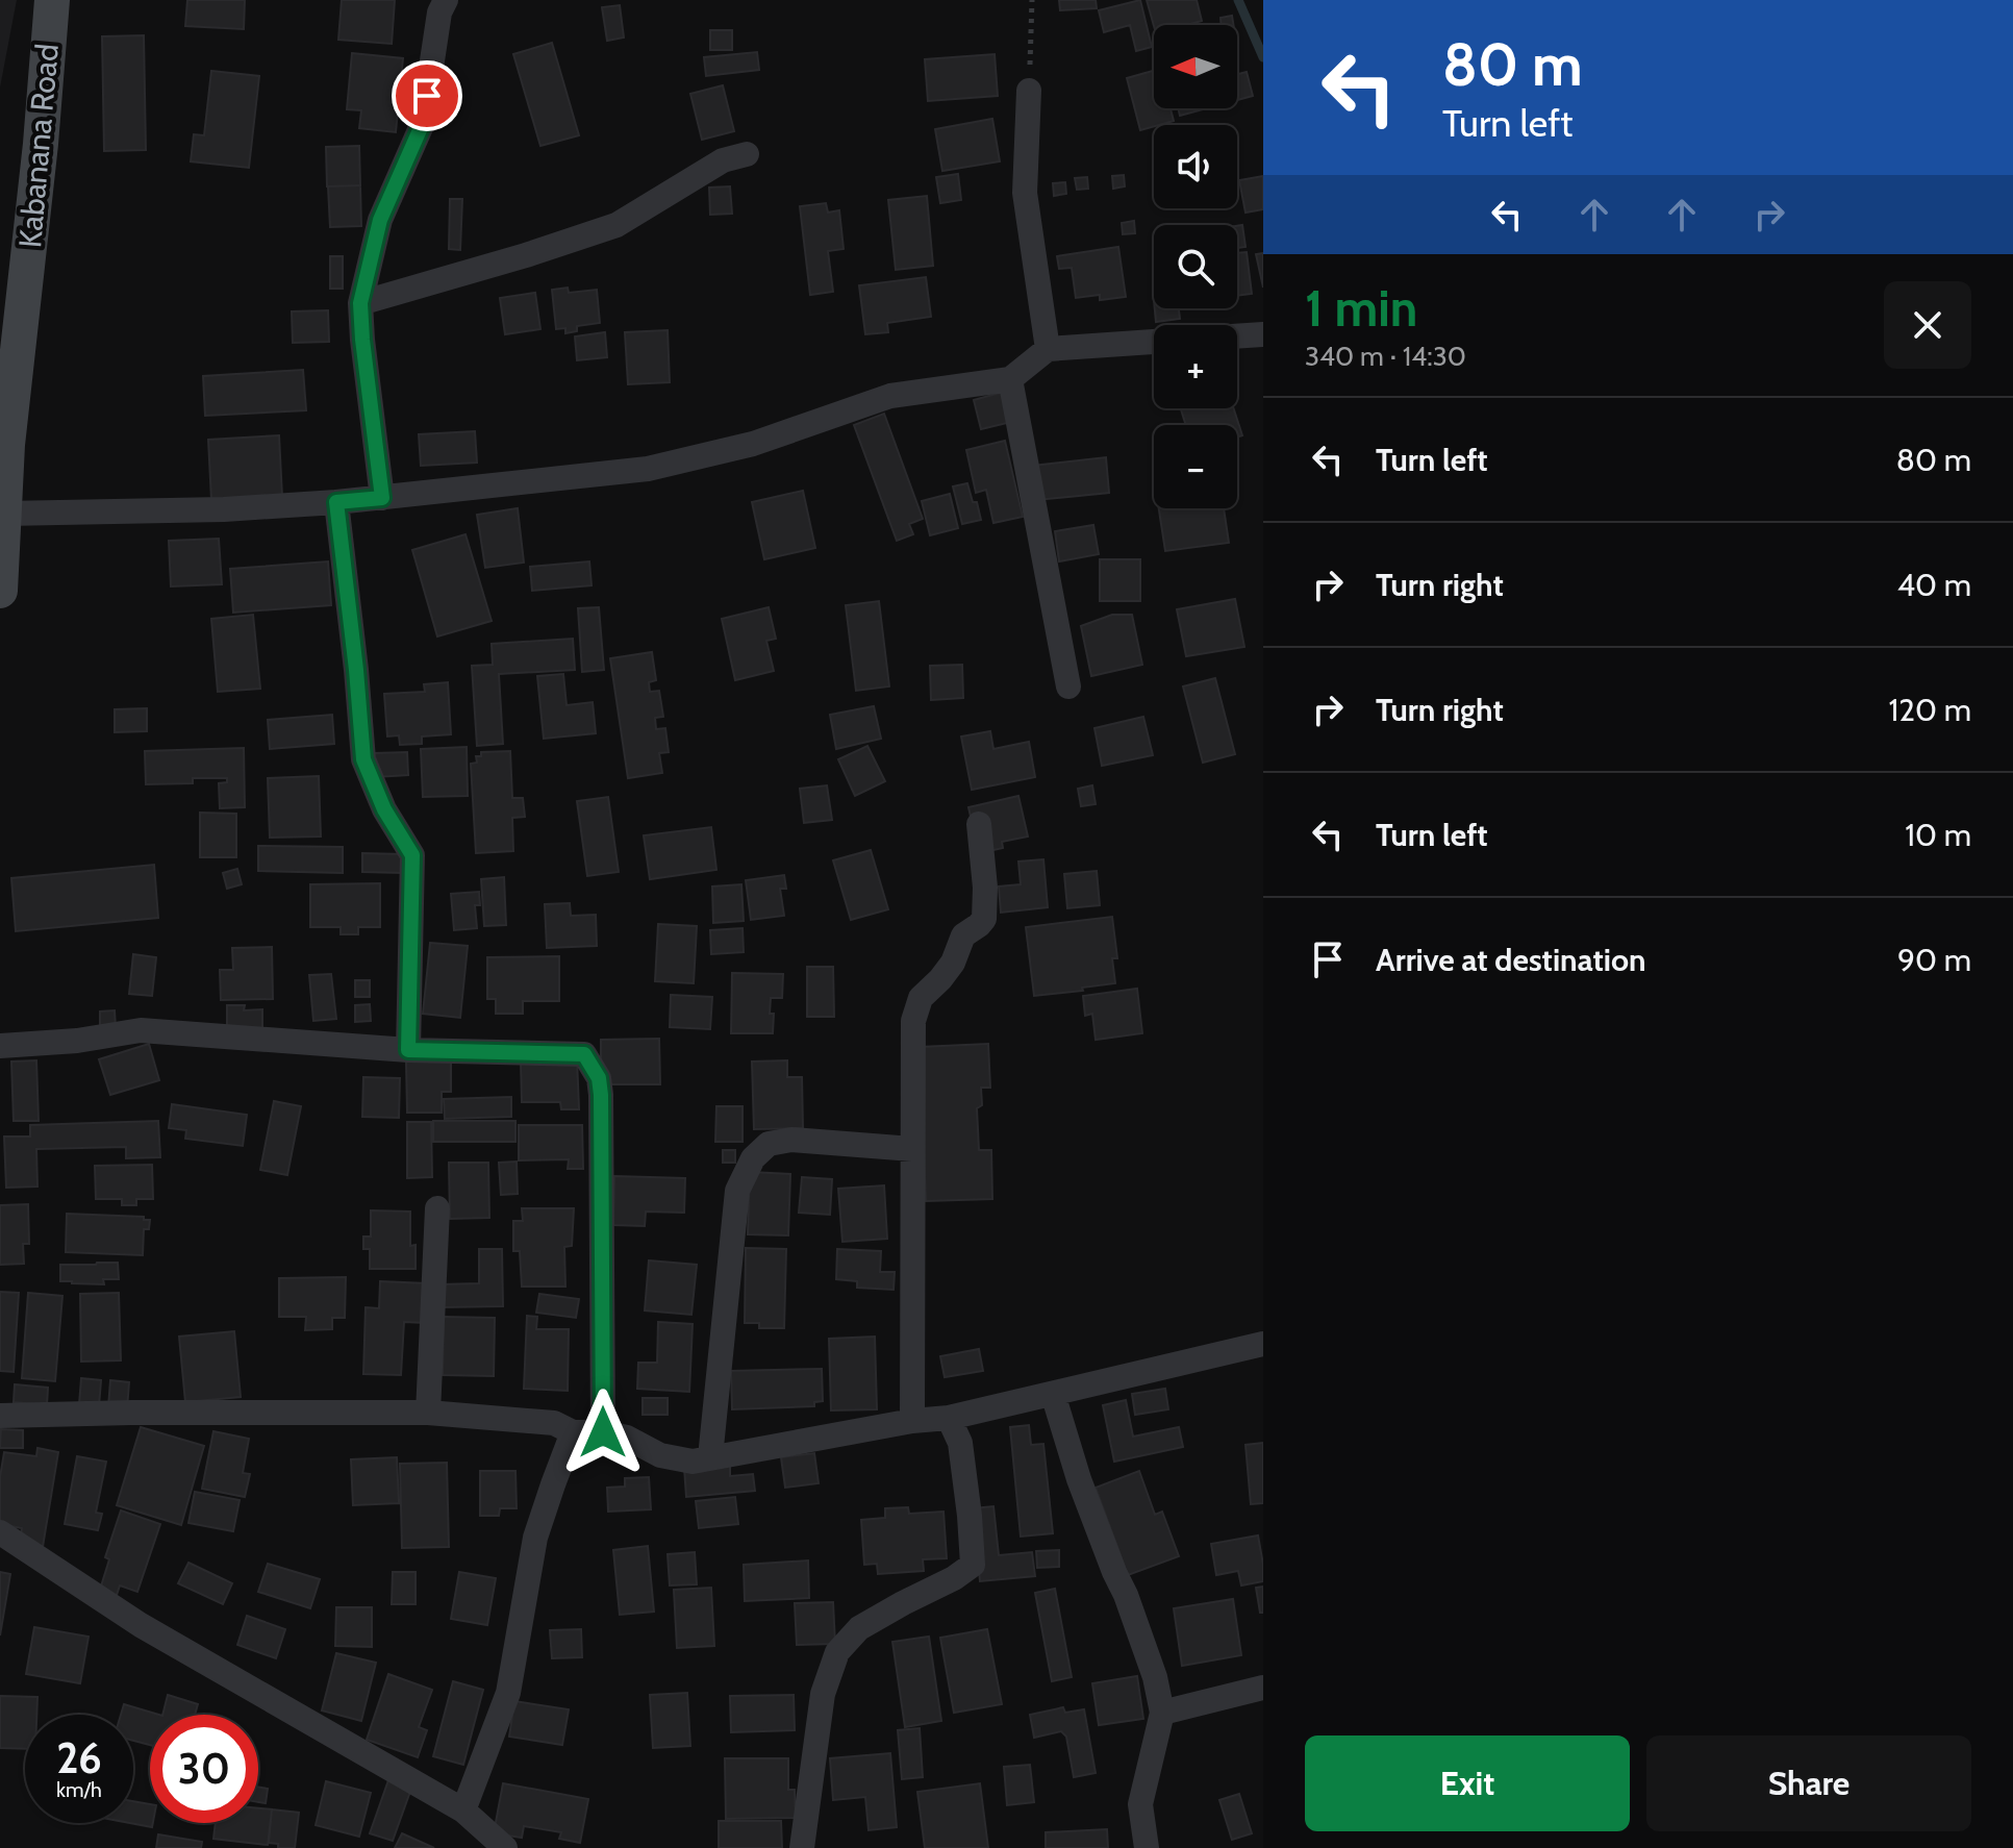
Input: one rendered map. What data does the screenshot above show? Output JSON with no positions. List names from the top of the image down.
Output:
{
  "streets": {
    "street": ["Kabanana Road"]
  },
  "north": "left",
  "page": {
    "turn": ["80 m", "Turn left"],
    "map_buttons": ["+", "−"],
    "heading": ["1 min", "340 m · 14:30"],
    "list": [
      {
        "name": "Turn left",
        "value": "80 m"
      },
      {
        "name": "Turn right",
        "value": "40 m"
      },
      {
        "name": "Turn right",
        "value": "120 m"
      },
      {
        "name": "Turn left",
        "value": "10 m"
      },
      {
        "name": "Arrive at destination",
        "value": "90 m"
      }
    ],
    "speed": "26 km/h",
    "limit": "30",
    "buttons": ["Exit", "Share"]
  }
}
